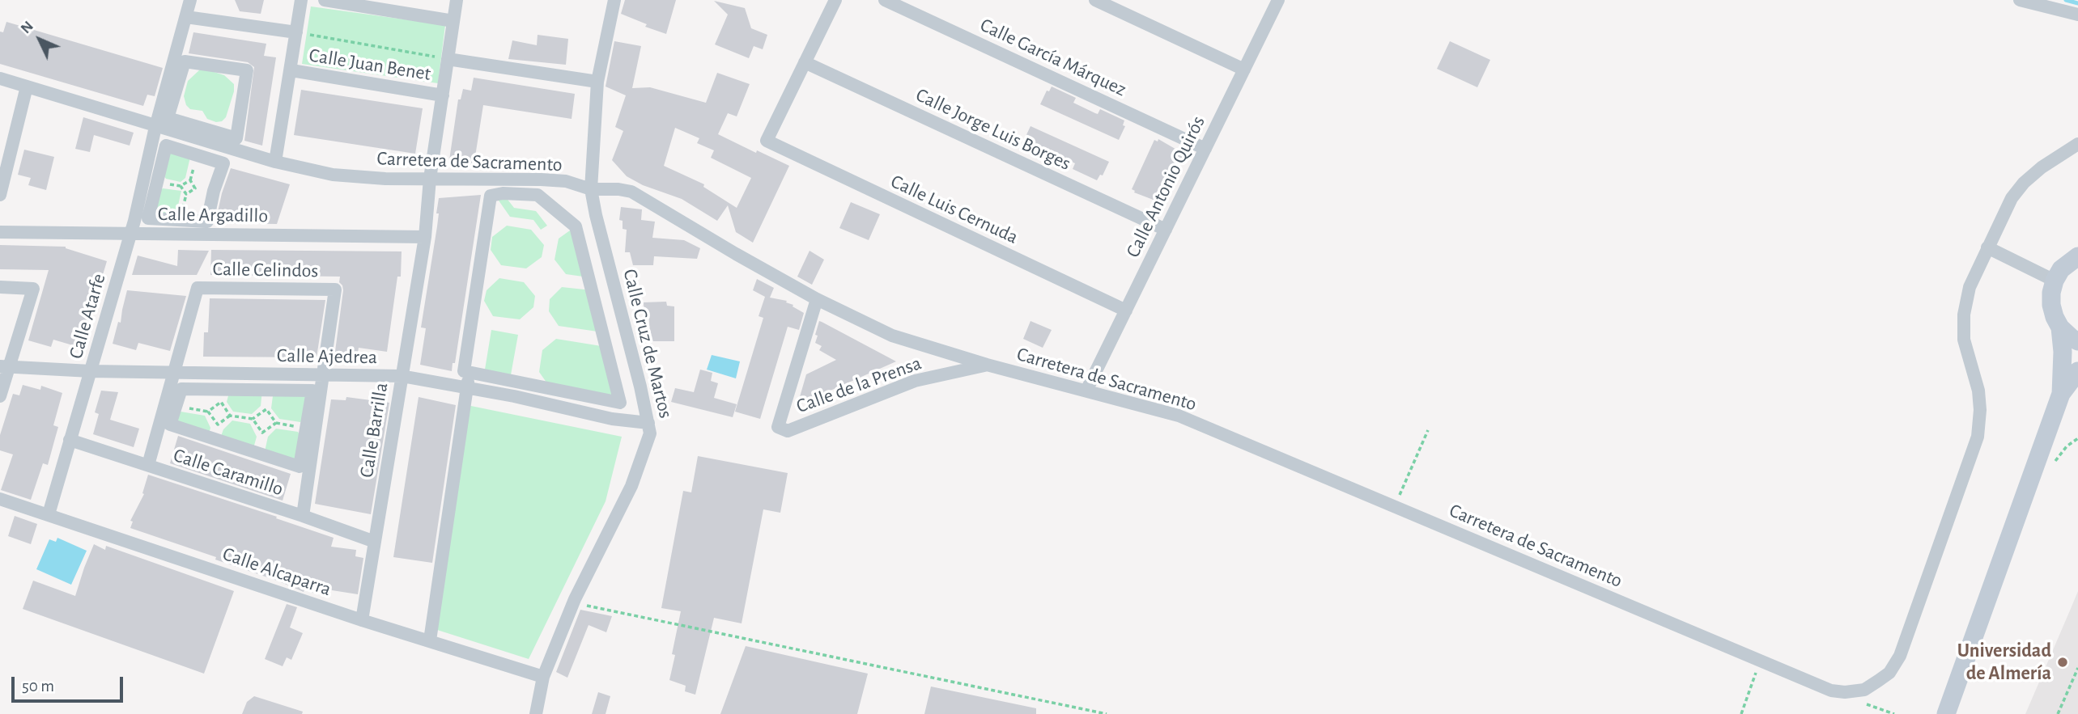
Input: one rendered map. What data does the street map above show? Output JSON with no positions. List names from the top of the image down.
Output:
{
  "streets": {
    "street": [
      "Calle García Márquez",
      "Calle Juan Benet",
      "Calle Jorge Luis Borges",
      "Carretera de Sacramento",
      "Calle Antonio Quirós",
      "Calle Luis Cernuda",
      "Calle Argadillo",
      "Calle Celindos",
      "Calle Atarfe",
      "Calle Cruz de Martos",
      "Calle Ajedrea",
      "Calle de la Prensa",
      "Calle Barrilla",
      "Calle Caramillo",
      "Calle Alcaparra"
    ]
  },
  "crossings": [
    ["Calle García Márquez", "Calle Antonio Quirós"],
    ["Calle Juan Benet", "Calle Barrilla"],
    ["Calle Jorge Luis Borges", "Calle Antonio Quirós"],
    ["Calle Jorge Luis Borges", "Calle Luis Cernuda"],
    ["Carretera de Sacramento", "Calle Antonio Quirós"],
    ["Carretera de Sacramento", "Calle Atarfe"],
    ["Carretera de Sacramento", "Calle Cruz de Martos"],
    ["Carretera de Sacramento", "Calle de la Prensa"],
    ["Carretera de Sacramento", "Calle Barrilla"],
    ["Calle Antonio Quirós", "Calle Luis Cernuda"],
    ["Calle Argadillo", "Calle Atarfe"],
    ["Calle Argadillo", "Calle Barrilla"],
    ["Calle Celindos", "Calle Ajedrea"],
    ["Calle Atarfe", "Calle Ajedrea"],
    ["Calle Atarfe", "Calle Caramillo"],
    ["Calle Atarfe", "Calle Alcaparra"],
    ["Calle Cruz de Martos", "Calle Ajedrea"],
    ["Calle Cruz de Martos", "Calle Alcaparra"],
    ["Calle Ajedrea", "Calle Barrilla"],
    ["Calle Barrilla", "Calle Caramillo"],
    ["Calle Barrilla", "Calle Alcaparra"]
  ],
  "places": ["Universidad de Almería"],
  "scale_bar": "50 m",
  "north": "top left"
}
